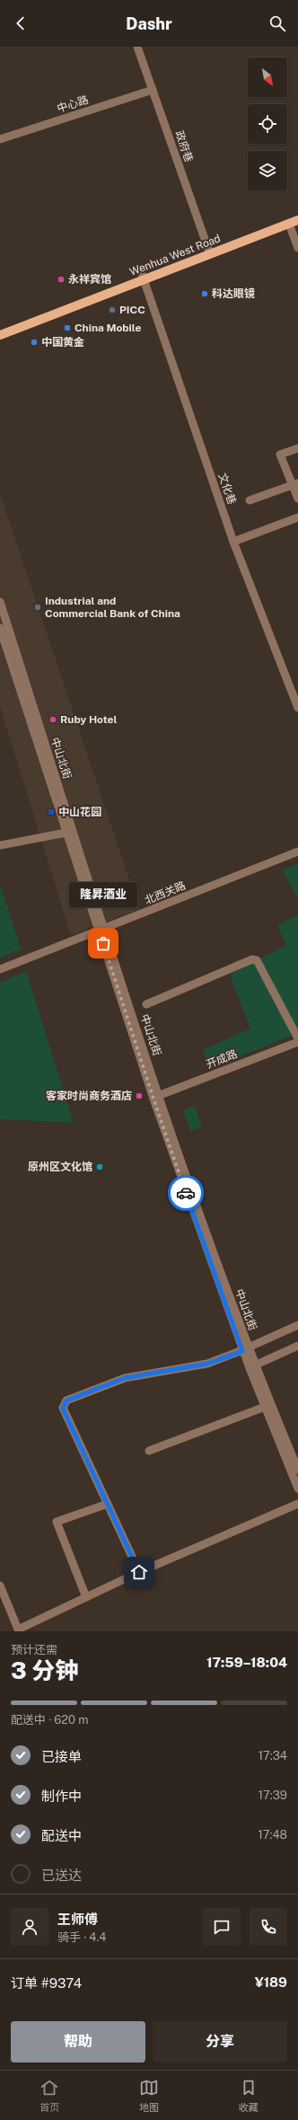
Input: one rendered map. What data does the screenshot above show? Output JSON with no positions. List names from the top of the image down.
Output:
{
  "streets": {
    "main road": ["Wenhua West Road"],
    "street": [
      "中心路",
      "政府巷",
      "文化巷",
      "中山北街",
      "北西关路",
      "开成路"
    ]
  },
  "crossings": [
    ["中心路", "政府巷"],
    ["政府巷", "Wenhua West Road"],
    ["Wenhua West Road", "文化巷"],
    ["中山北街", "北西关路"],
    ["中山北街", "开成路"]
  ],
  "places": {
    "other": [
      "永祥宾馆",
      "科达眼镜",
      "PICC",
      "China Mobile",
      "中国黄金",
      "Industrial and Commercial Bank of China",
      "Ruby Hotel",
      "隆昇酒业",
      "客家时尚商务酒店",
      "原州区文化馆"
    ],
    "transit": ["中山花园"]
  },
  "north": "bottom right",
  "page": {
    "header": "Dashr",
    "bubble": "隆昇酒业",
    "heading": ["3 分钟", "预计还需", "17:59–18:04"],
    "panel": [
      "王师傅",
      "骑手 · 4.4",
      "订单 #9374",
      "¥189"
    ],
    "bar": "配送中 · 620 m",
    "list": [
      ["已接单", "17:34"],
      ["制作中", "17:39"],
      ["配送中", "17:48"],
      "已送达"
    ],
    "buttons": ["帮助", "分享"],
    "tabs": ["首页", "地图", "收藏"]
  }
}
